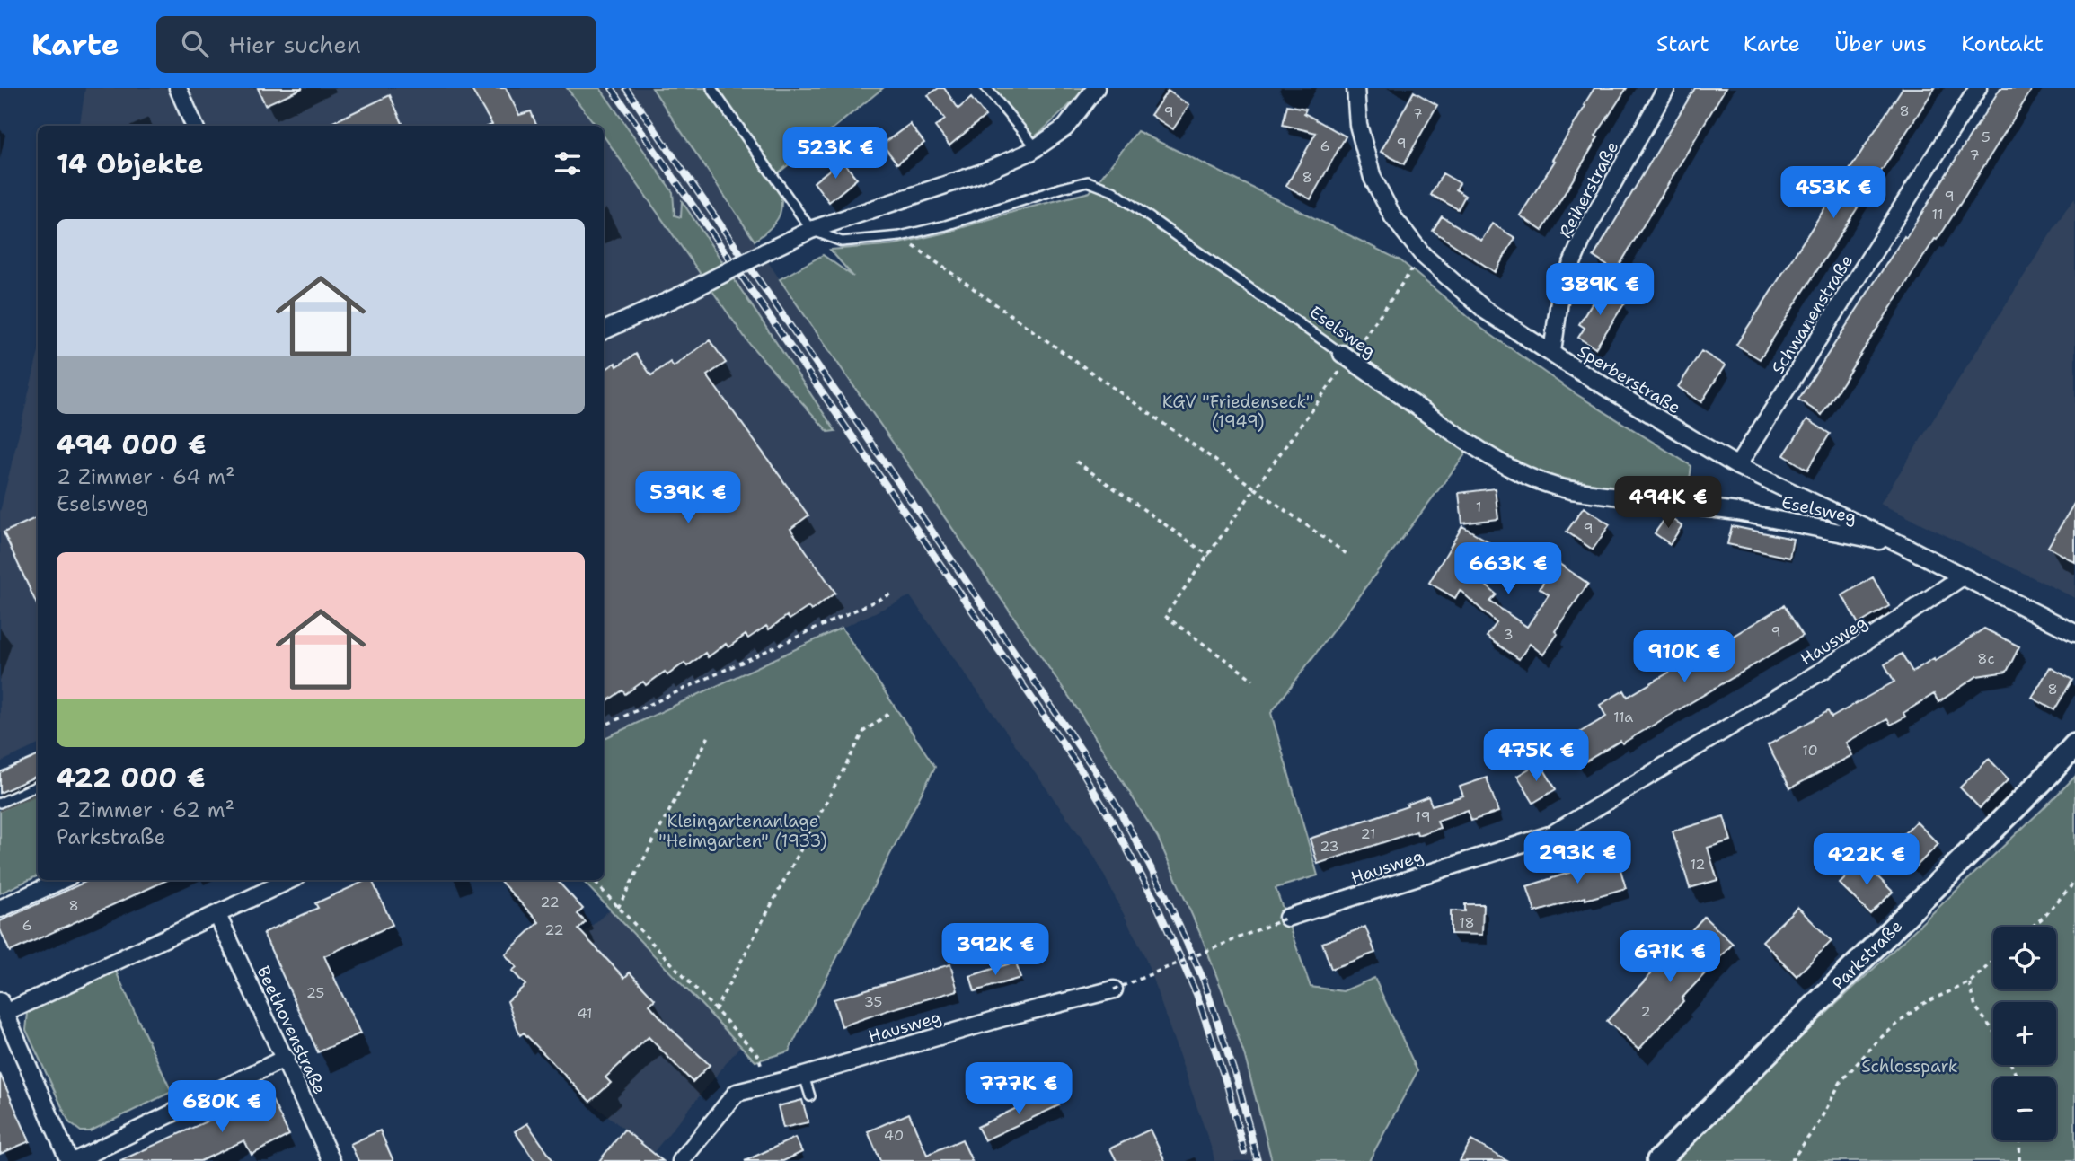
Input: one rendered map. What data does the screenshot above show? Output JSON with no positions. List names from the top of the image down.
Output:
{
  "streets": {
    "street": [
      "Reiherstraße",
      "Schwanenstraße",
      "Eselsweg",
      "Sperberstraße",
      "Hausweg",
      "Parkstraße",
      "Beethovenstraße"
    ]
  },
  "crossings": [
    ["Reiherstraße", "Sperberstraße"],
    ["Schwanenstraße", "Sperberstraße"],
    ["Eselsweg", "Sperberstraße"],
    ["Sperberstraße", "Hausweg"]
  ],
  "parks": ["KGV \"Friedenseck\" (1949)", "Kleingartenanlage \"Heimgarten\" (1933)", "Schlosspark"],
  "house_numbers": [
    "8",
    "9",
    "7",
    "5",
    "9",
    "6",
    "7",
    "8",
    "9",
    "11",
    "1",
    "9",
    "9",
    "3",
    "8c",
    "8",
    "11a",
    "10",
    "19",
    "21",
    "23",
    "12",
    "22",
    "8",
    "18",
    "6",
    "22",
    "25",
    "35",
    "2",
    "41",
    "40"
  ],
  "page": {
    "header": "Karte",
    "search": "Hier suchen",
    "nav": [
      "Start",
      "Karte",
      "Über uns",
      "Kontakt"
    ],
    "heading": "14 Objekte",
    "price": [
      "523K €",
      "453K €",
      "389K €",
      "539K €",
      "494K €",
      "663K €",
      "910K €",
      "475K €",
      "293K €",
      "422K €",
      "392K €",
      "671K €",
      "777K €",
      "680K €"
    ],
    "list": [
      {
        "name": "494 000 €",
        "note": "2 Zimmer · 64 m² · Eselsweg"
      },
      {
        "name": "422 000 €",
        "note": "2 Zimmer · 62 m² · Parkstraße"
      }
    ],
    "map_buttons": ["+", "−"]
  }
}
